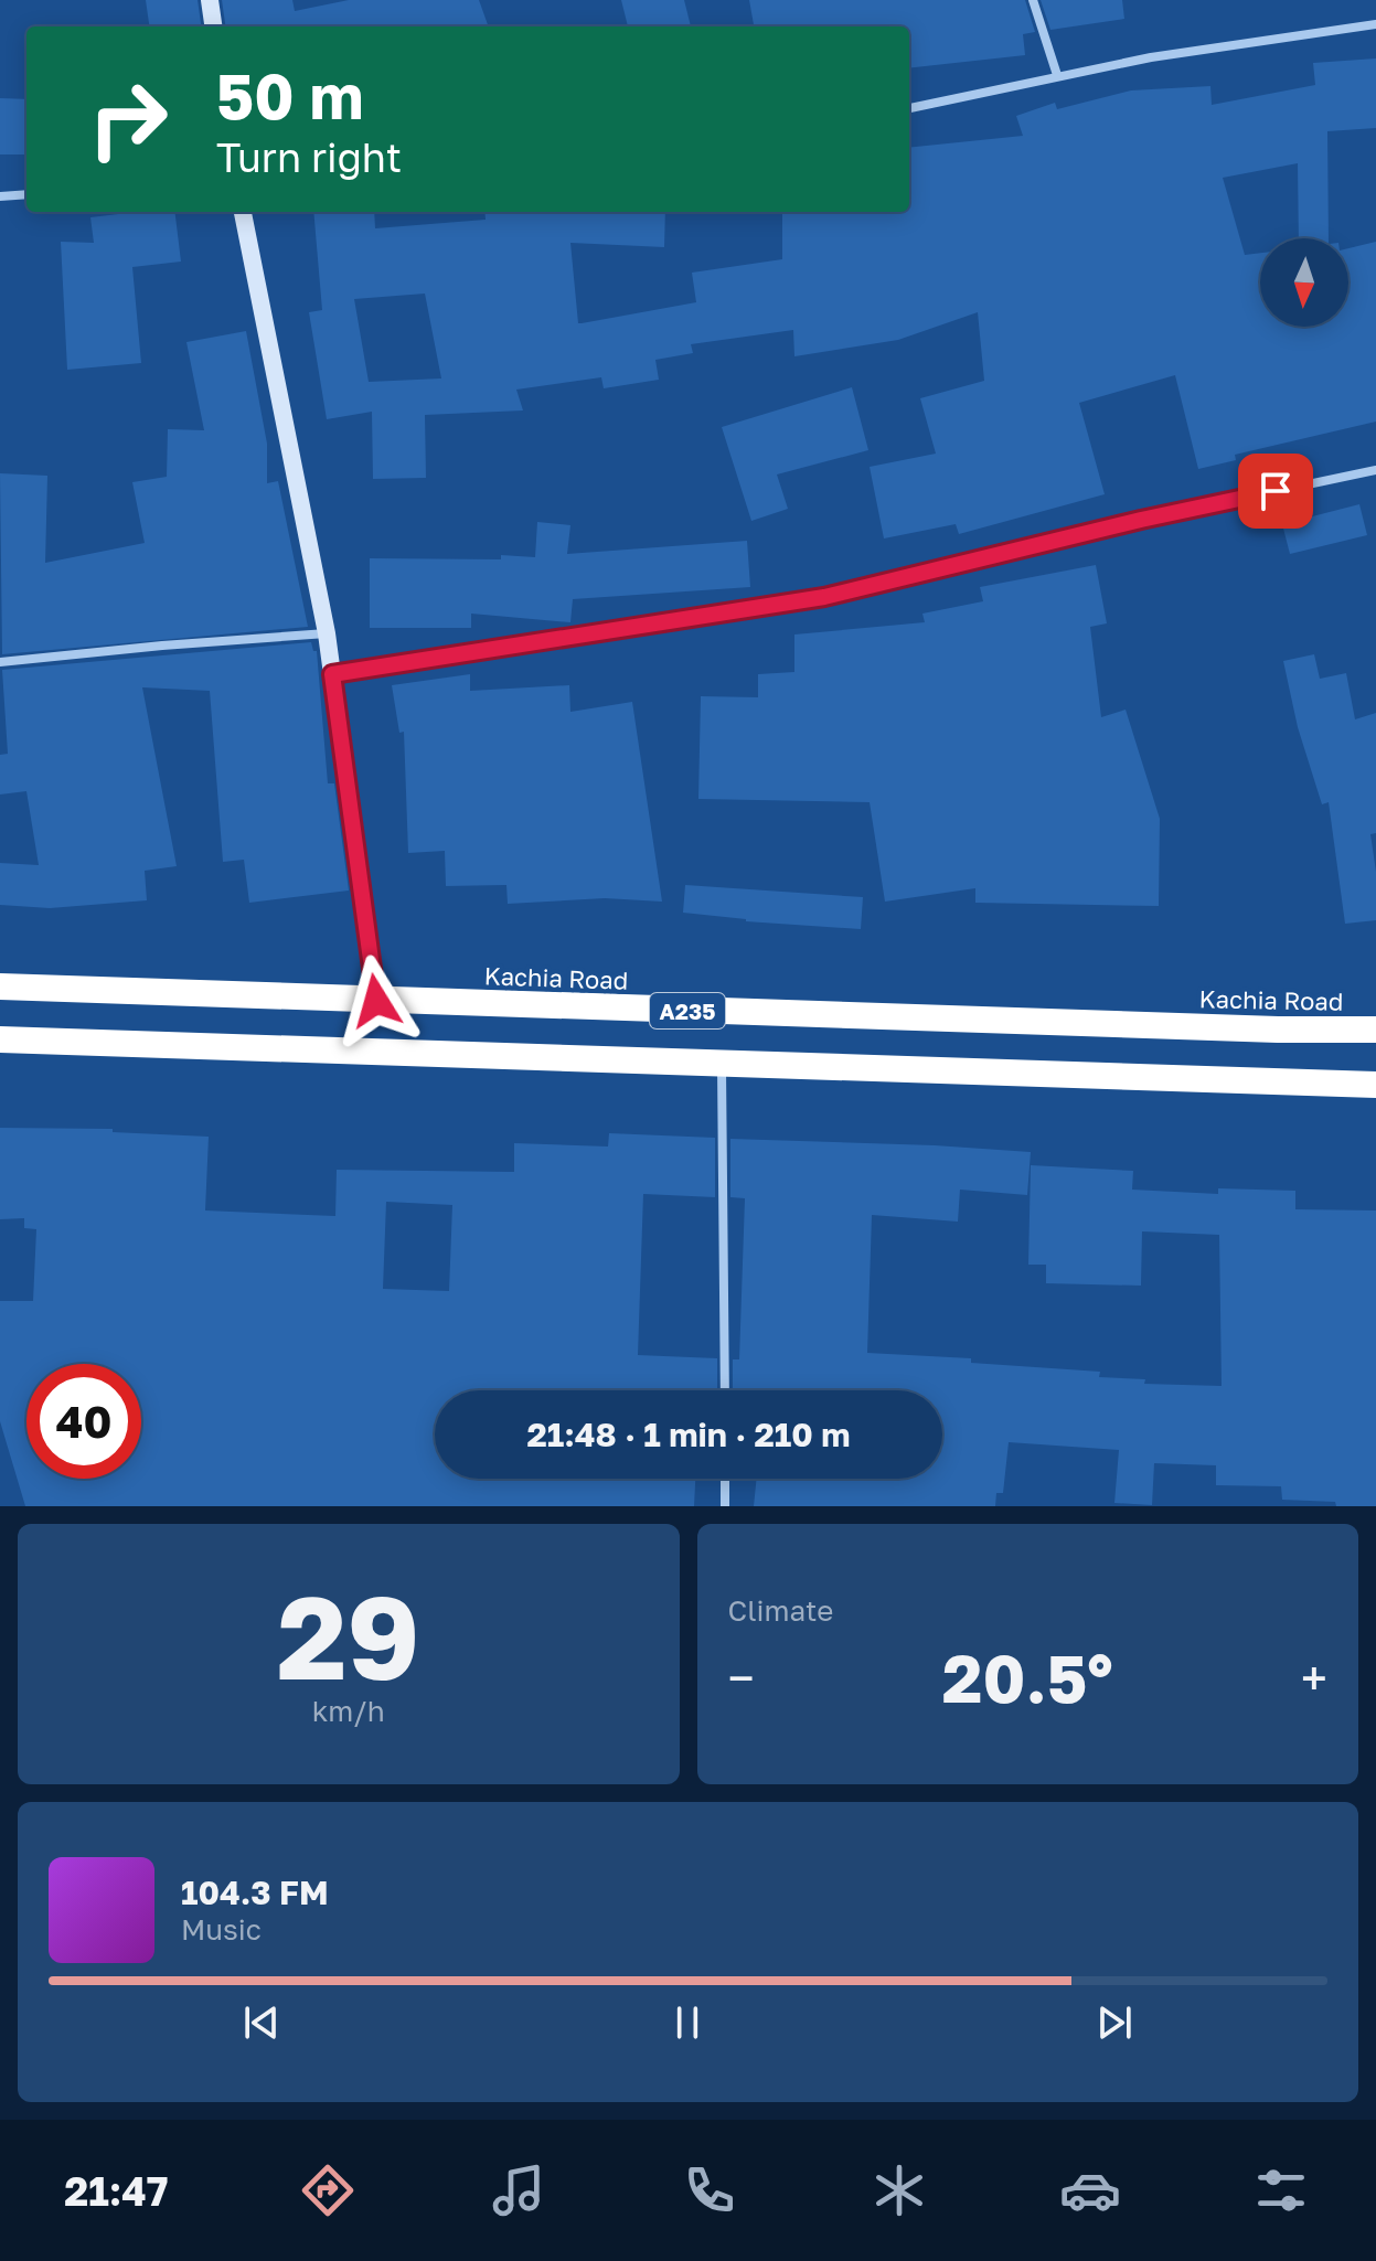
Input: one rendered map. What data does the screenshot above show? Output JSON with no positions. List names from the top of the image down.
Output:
{
  "streets": {
    "highway": ["Kachia Road", "A235"]
  },
  "north": "bottom",
  "page": {
    "turn": ["50 m", "Turn right"],
    "limit": "40",
    "trip": "21:48 · 1 min · 210 m",
    "tile": [
      ["29", "km/h"],
      "Climate"
    ],
    "heat": ["−", "20.5°", "+"],
    "song": ["104.3 FM", "Music"],
    "tabs": "21:47"
  }
}
